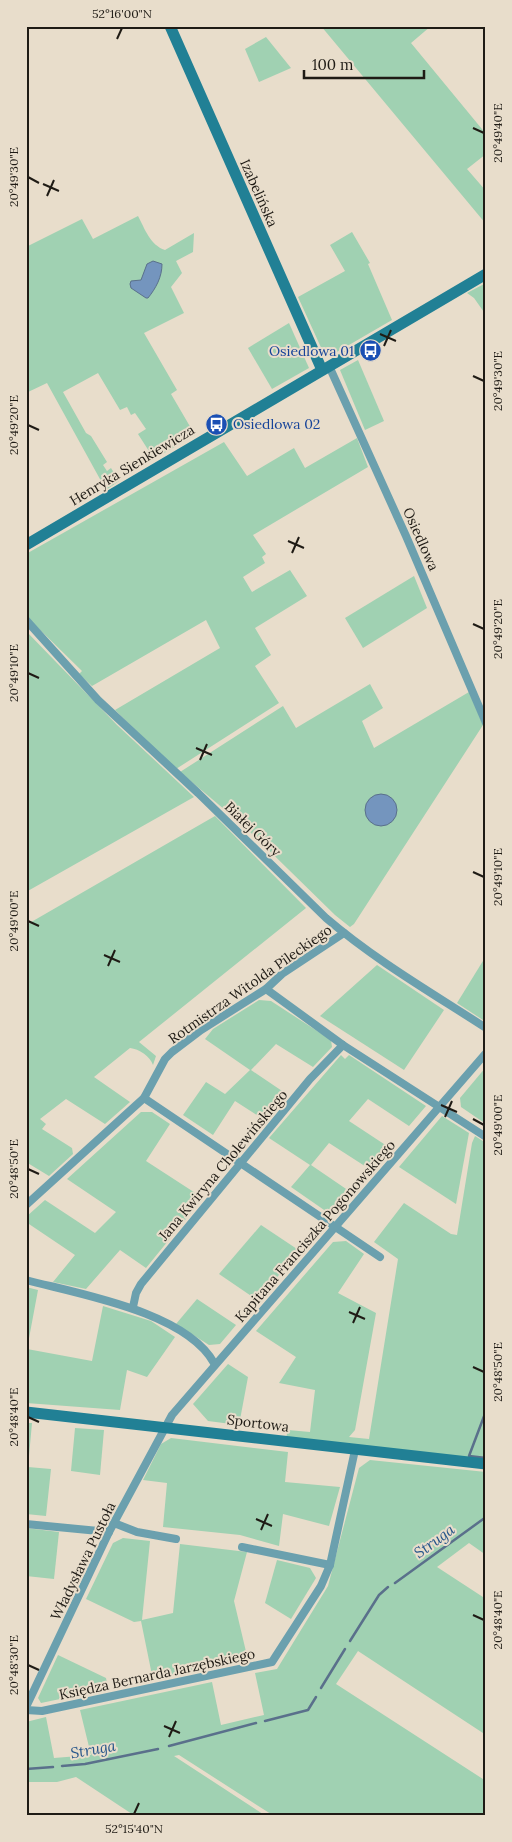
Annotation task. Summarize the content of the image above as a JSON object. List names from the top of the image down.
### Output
{
  "streets": {
    "street": [
      "Izabelińska",
      "Henryka Sienkiewicza",
      "Osiedlowa",
      "Białej Góry",
      "Rotmistrza Witolda Pileckiego",
      "Jana Kwiryna Cholewińskiego",
      "Kapitana Franciszka Pogonowskiego",
      "Sportowa",
      "Władysława Pustoła",
      "Księdza Bernarda Jarzębskiego"
    ]
  },
  "crossings": [
    ["Izabelińska", "Henryka Sienkiewicza"],
    ["Izabelińska", "Osiedlowa"],
    ["Henryka Sienkiewicza", "Osiedlowa"],
    ["Białej Góry", "Rotmistrza Witolda Pileckiego"],
    ["Kapitana Franciszka Pogonowskiego", "Sportowa"],
    ["Kapitana Franciszka Pogonowskiego", "Władysława Pustoła"],
    ["Sportowa", "Władysława Pustoła"],
    ["Sportowa", "Księdza Bernarda Jarzębskiego"],
    ["Władysława Pustoła", "Księdza Bernarda Jarzębskiego"]
  ],
  "water": ["Struga"],
  "places": {
    "bus stop": ["Osiedlowa 01", "Osiedlowa 02"]
  },
  "scale_bar": "100 m",
  "coordinates": [
    "52°16'00\"N",
    "20°49'40\"E",
    "20°49'30\"E",
    "20°49'20\"E",
    "20°49'10\"E",
    "20°49'00\"E",
    "20°48'50\"E",
    "20°48'40\"E",
    "20°48'30\"E",
    "52°15'40\"N"
  ]
}
